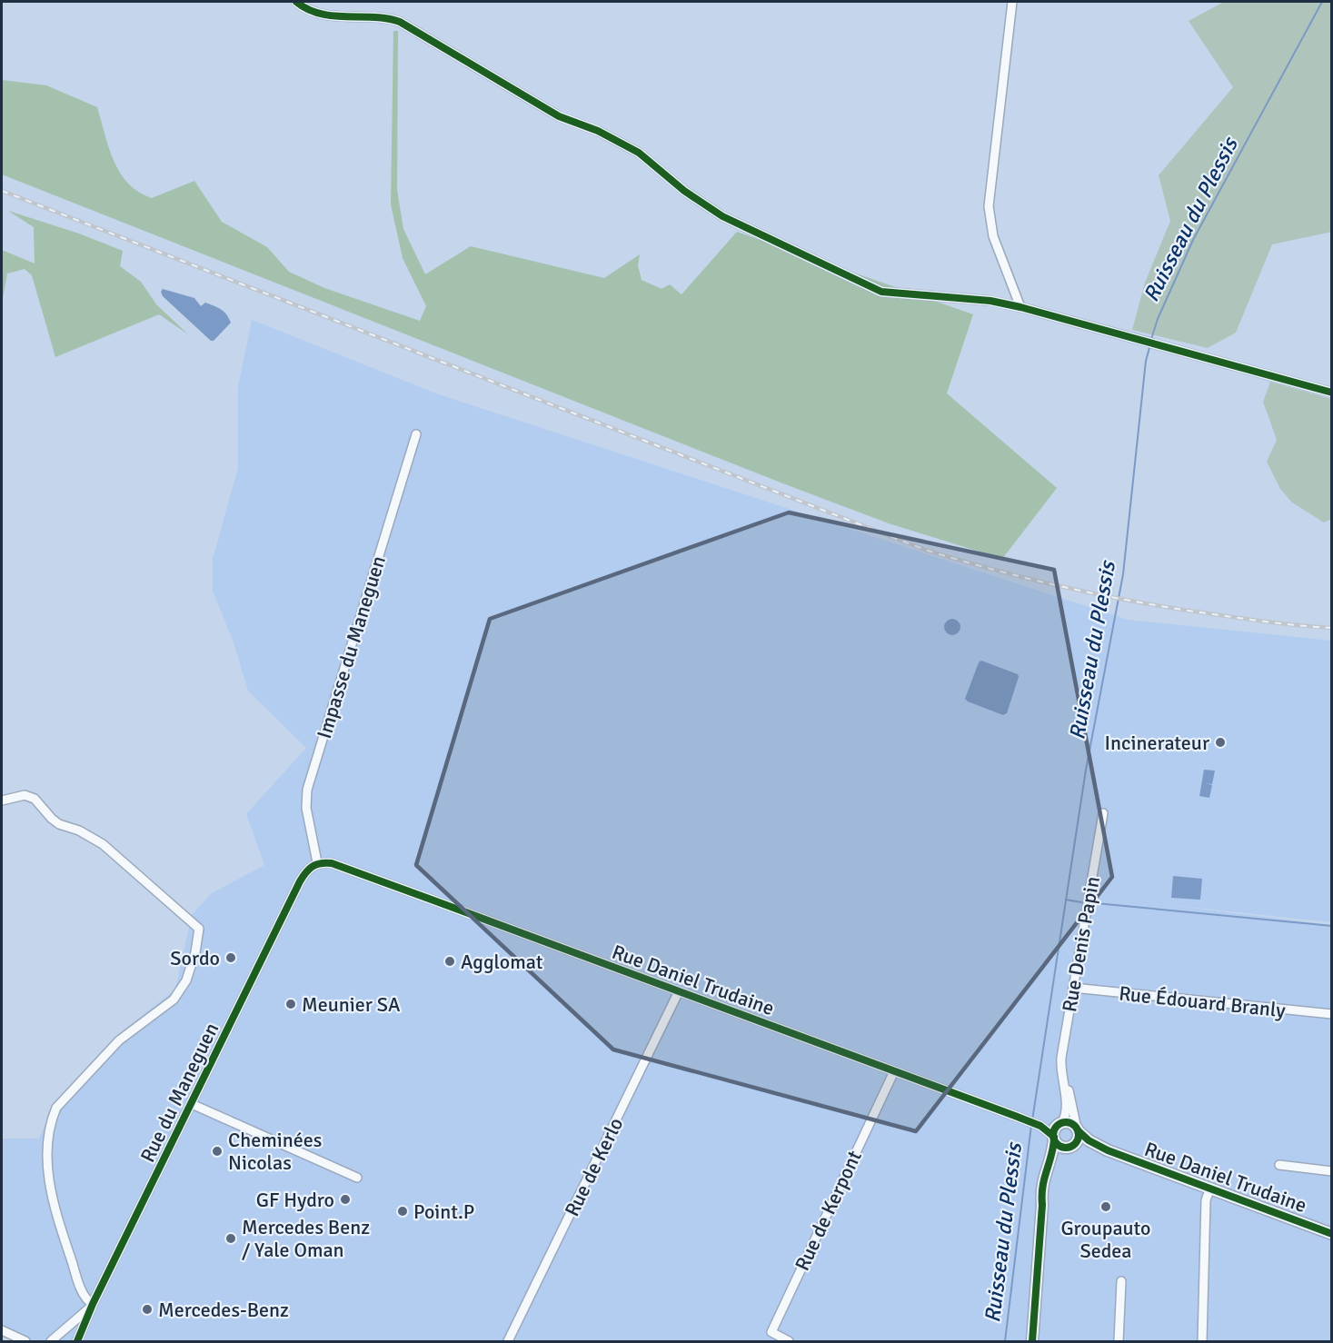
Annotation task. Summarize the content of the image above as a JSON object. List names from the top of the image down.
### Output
{
  "streets": {
    "main road": ["Rue Daniel Trudaine"],
    "street": [
      "Impasse du Maneguen",
      "Rue Denis Papin",
      "Rue Édouard Branly",
      "Rue du Maneguen",
      "Rue de Kerlo",
      "Rue de Kerpont"
    ]
  },
  "crossings": [
    ["Impasse du Maneguen", "Rue Daniel Trudaine"],
    ["Impasse du Maneguen", "Rue du Maneguen"],
    ["Rue Denis Papin", "Rue Daniel Trudaine"],
    ["Rue Denis Papin", "Rue Édouard Branly"],
    ["Rue Daniel Trudaine", "Rue du Maneguen"],
    ["Rue Daniel Trudaine", "Rue de Kerlo"],
    ["Rue Daniel Trudaine", "Rue de Kerpont"]
  ],
  "water": ["Ruisseau du Plessis"],
  "places": [
    "Incinerateur",
    "Sordo",
    "Agglomat",
    "Meunier SA",
    "Cheminées Nicolas",
    "GF Hydro",
    "Groupauto Sedea",
    "Point.P",
    "Mercedes Benz / Yale Oman",
    "Mercedes-Benz"
  ]
}
